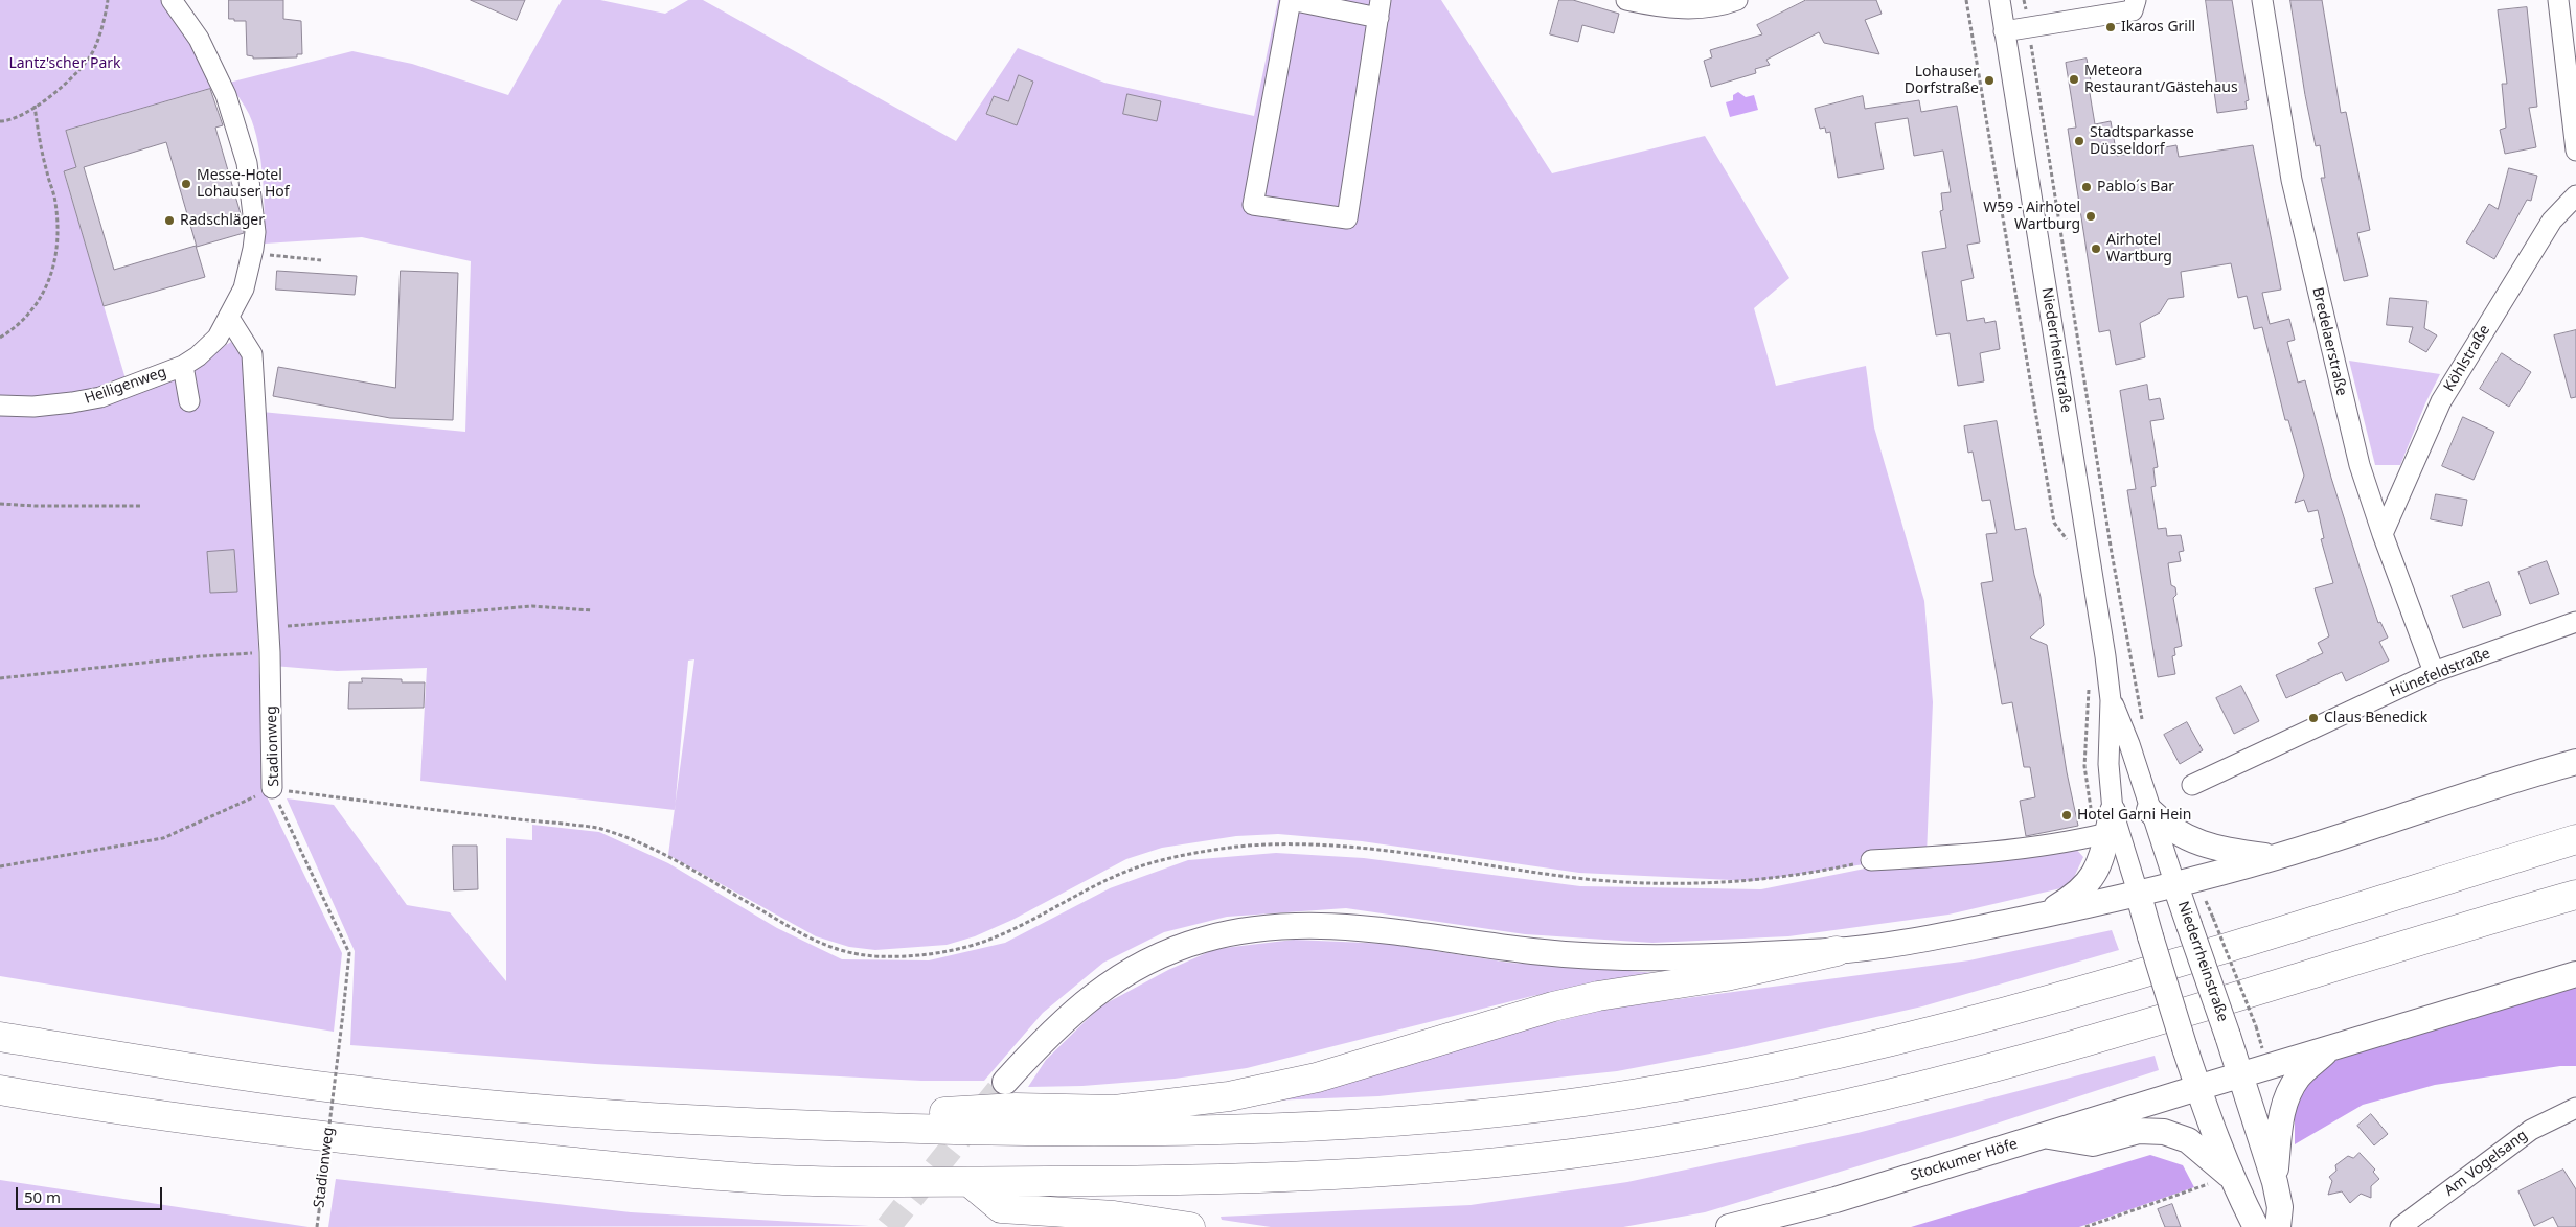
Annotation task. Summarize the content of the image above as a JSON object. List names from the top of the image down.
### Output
{
  "streets": {
    "main road": ["Niederrheinstraße", "Stockumer Höfe"],
    "street": [
      "Bredelaerstraße",
      "Köhlstraße",
      "Heiligenweg",
      "Hünefeldstraße",
      "Stadionweg",
      "Am Vogelsang"
    ]
  },
  "crossings": [
    ["Bredelaerstraße", "Köhlstraße"],
    ["Bredelaerstraße", "Hünefeldstraße"],
    ["Niederrheinstraße", "Stockumer Höfe"],
    ["Heiligenweg", "Stadionweg"]
  ],
  "parks": ["Lantz'scher Park"],
  "places": [
    "Ikaros Grill",
    "Meteora Restaurant/Gästehaus",
    "Lohauser Dorfstraße",
    "Stadtsparkasse Düsseldorf",
    "Messe-Hotel Lohauser Hof",
    "Pablo´s Bar",
    "W59 - Airhotel Wartburg",
    "Radschläger",
    "Airhotel Wartburg",
    "Claus Benedick",
    "Hotel Garni Hein"
  ],
  "scale_bar": "50 m"
}
